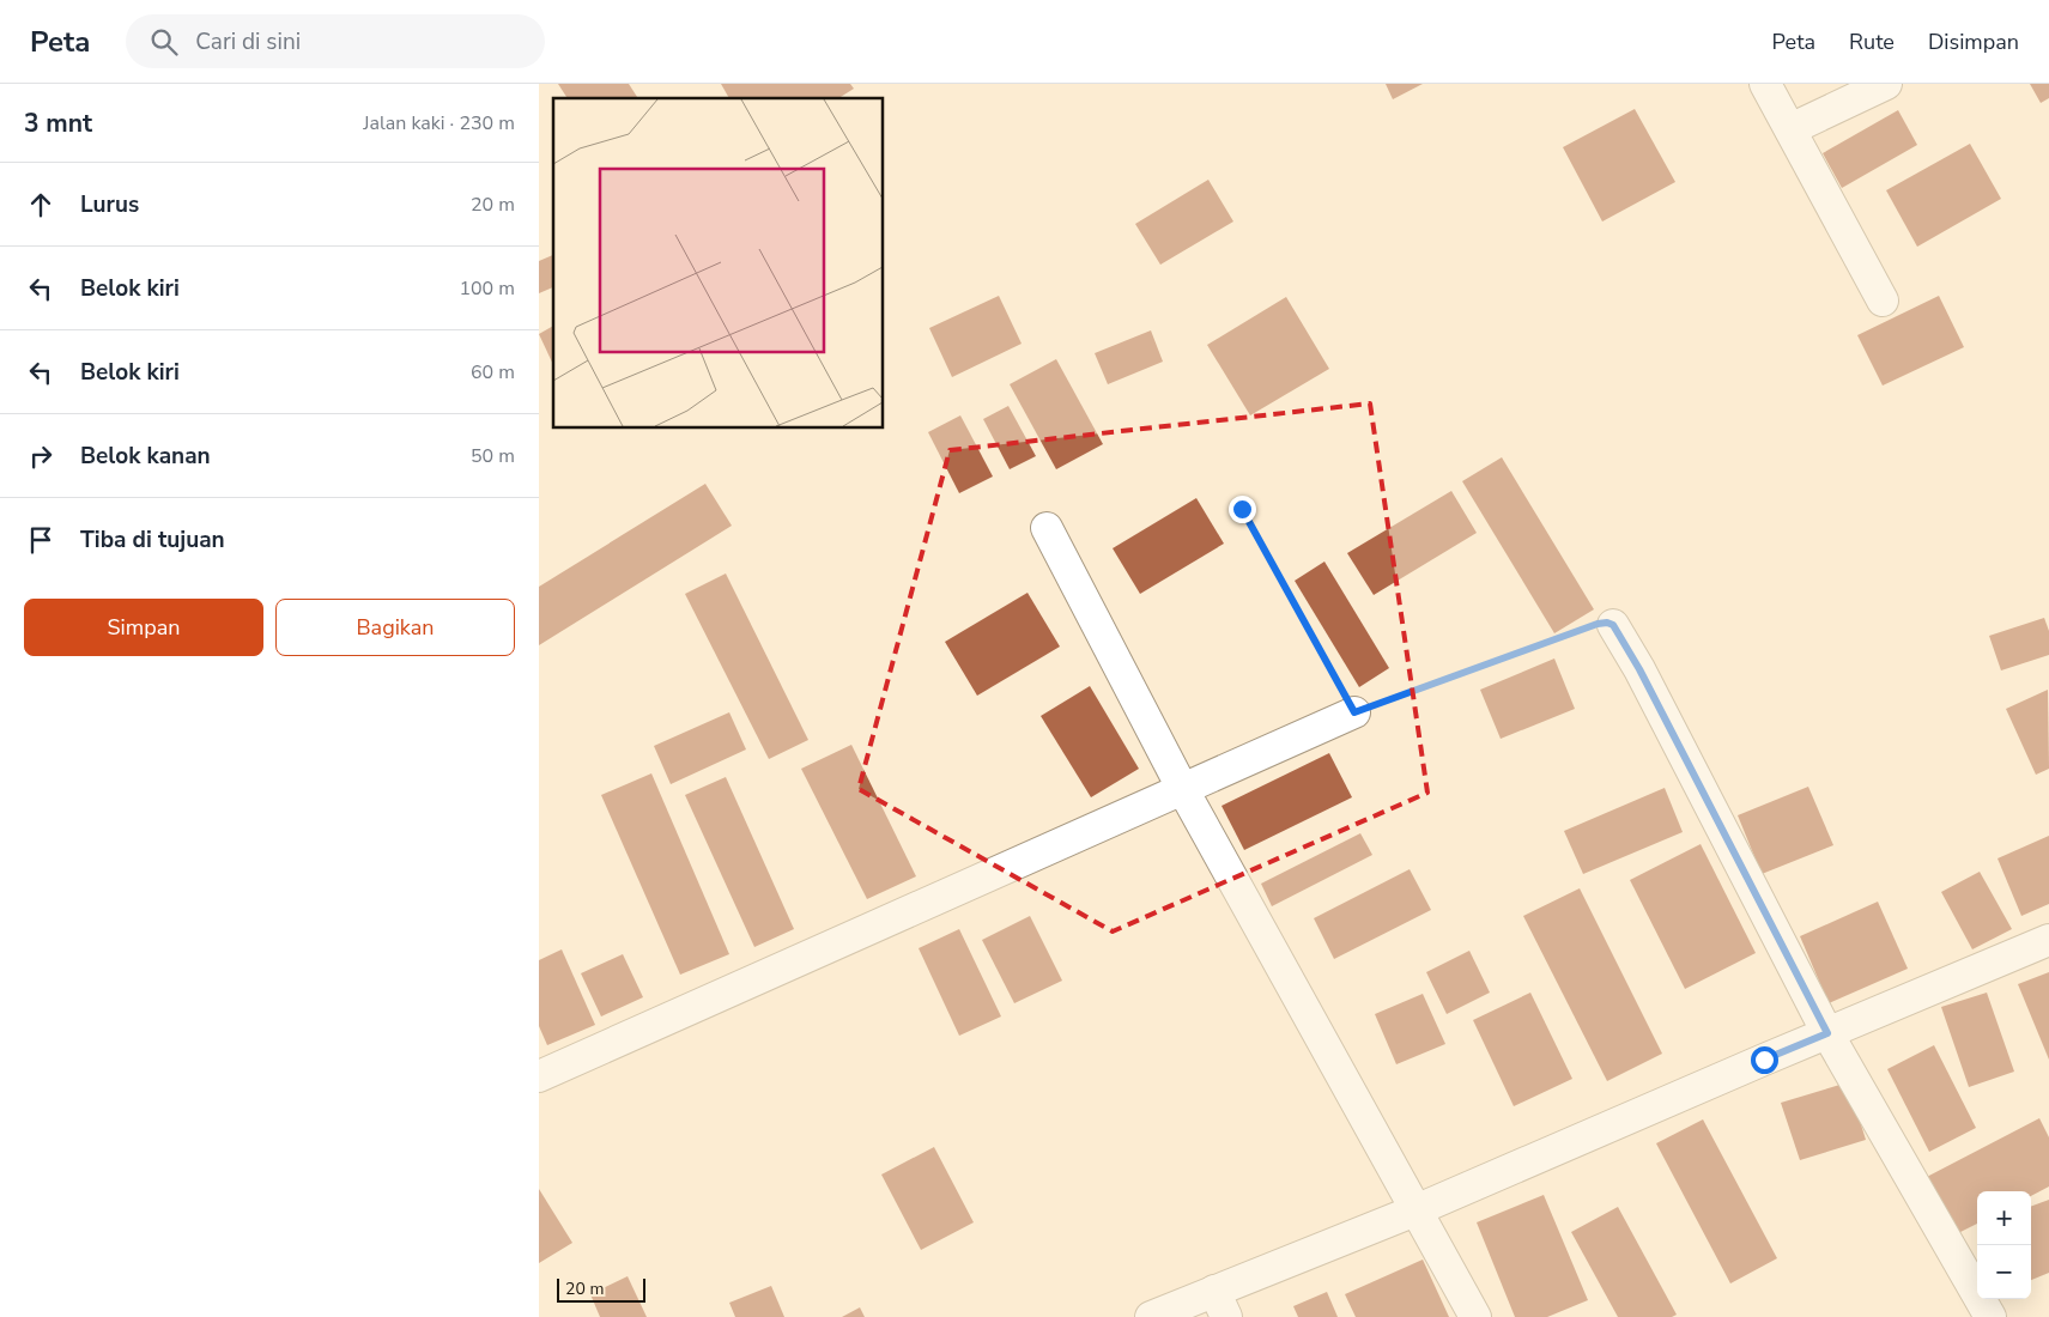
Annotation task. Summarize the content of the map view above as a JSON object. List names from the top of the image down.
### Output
{
  "scale_bar": "20 m",
  "page": {
    "header": "Peta",
    "search": "Cari di sini",
    "nav": ["Peta", "Rute", "Disimpan"],
    "heading": ["3 mnt", "Jalan kaki · 230 m"],
    "list": [
      ["Lurus", "20 m"],
      ["Belok kiri", "100 m"],
      ["Belok kiri", "60 m"],
      ["Belok kanan", "50 m"],
      "Tiba di tujuan"
    ],
    "buttons": ["Simpan", "Bagikan"],
    "map_buttons": ["+", "−"],
    "scale": "20 m"
  }
}
